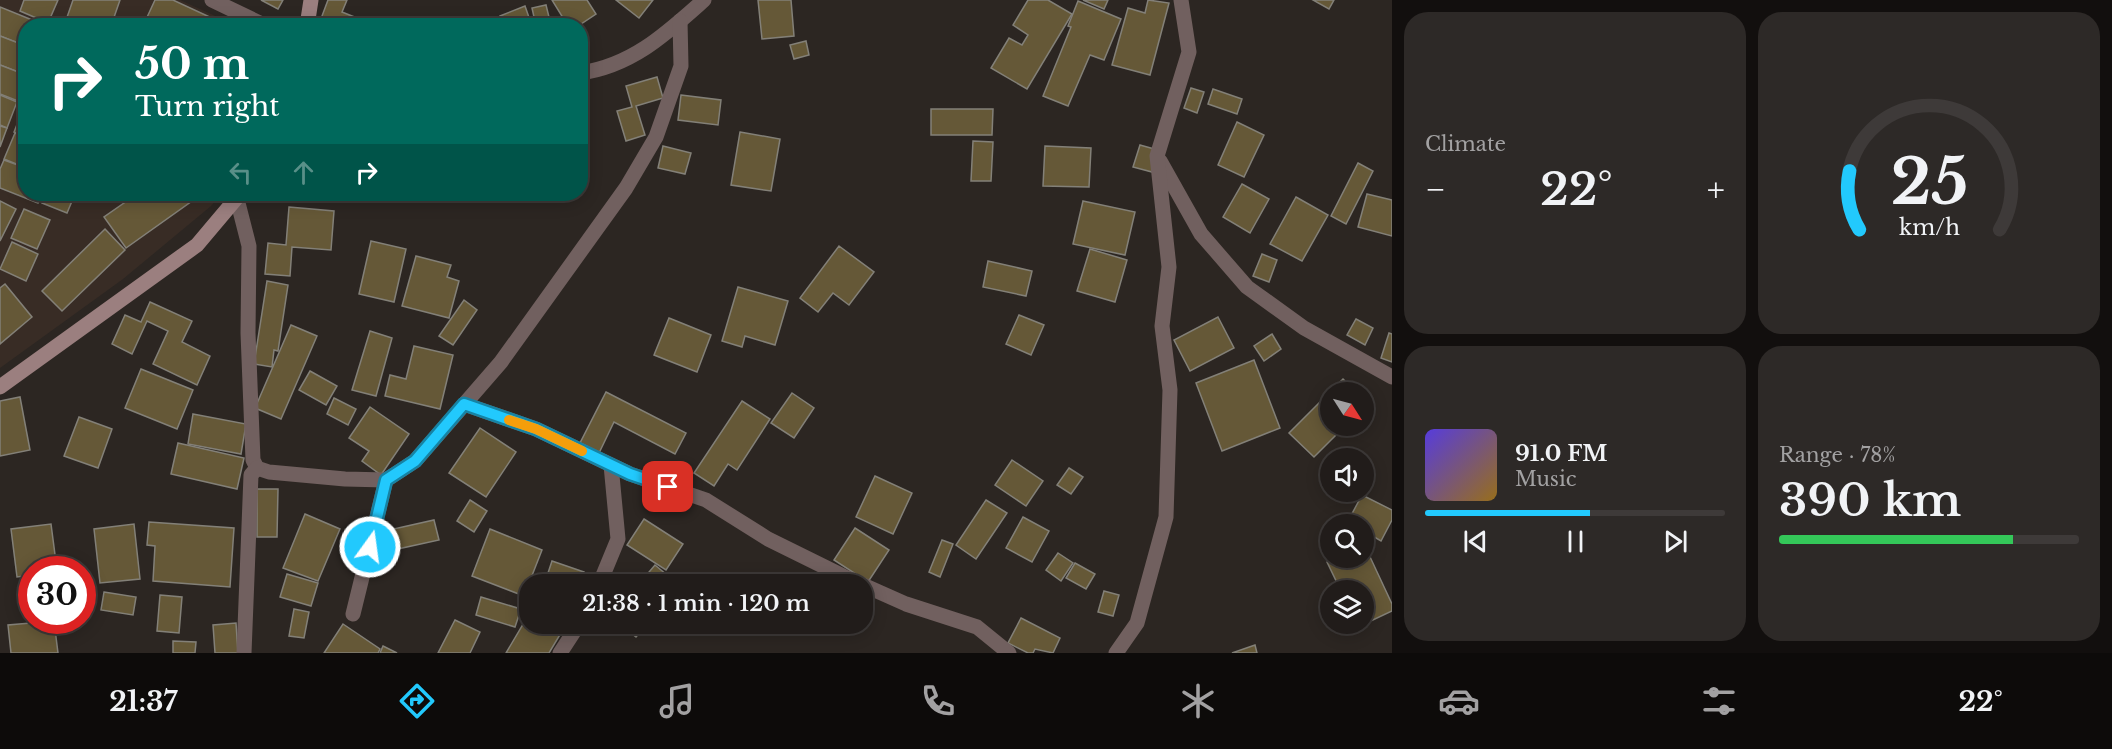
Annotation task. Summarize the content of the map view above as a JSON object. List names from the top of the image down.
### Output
{
  "north": "bottom right",
  "page": {
    "tile": [
      "Climate",
      ["Range · 78%", "390 km"]
    ],
    "turn": ["50 m", "Turn right"],
    "heat": ["−", "22°", "+"],
    "song": ["91.0 FM", "Music"],
    "limit": "30",
    "trip": "21:38 · 1 min · 120 m",
    "tabs": ["21:37", "22°"],
    "gauge": ["25", "km/h"]
  }
}
